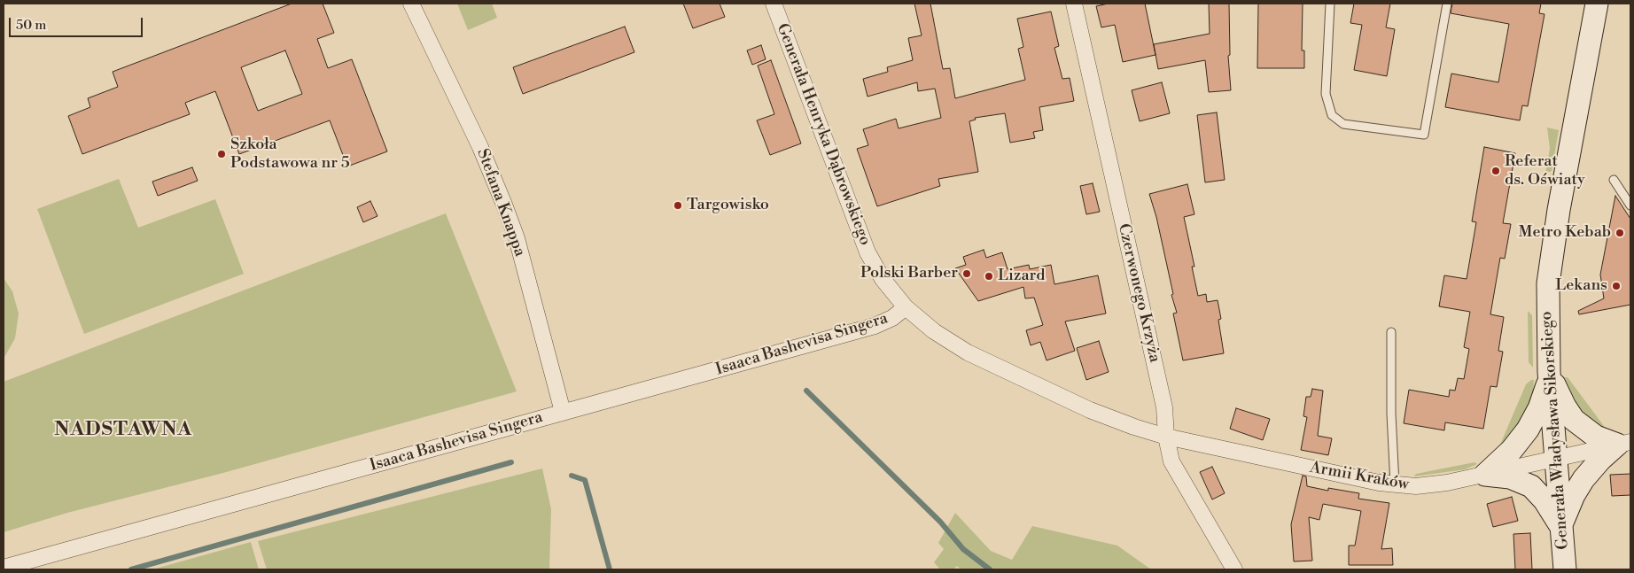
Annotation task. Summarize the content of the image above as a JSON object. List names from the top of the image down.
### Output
{
  "streets": {
    "street": [
      "Generała Henryka Dąbrowskiego",
      "Stefana Knappa",
      "Czerwonego Krzyża",
      "Isaaca Bashevisa Singera",
      "Generała Władysława Sikorskiego",
      "Armii Kraków"
    ]
  },
  "crossings": [
    ["Generała Henryka Dąbrowskiego", "Czerwonego Krzyża"],
    ["Generała Henryka Dąbrowskiego", "Isaaca Bashevisa Singera"],
    ["Generała Henryka Dąbrowskiego", "Armii Kraków"],
    ["Stefana Knappa", "Isaaca Bashevisa Singera"],
    ["Czerwonego Krzyża", "Armii Kraków"],
    ["Generała Władysława Sikorskiego", "Armii Kraków"]
  ],
  "districts": ["NADSTAWNA"],
  "places": [
    "Szkoła Podstawowa nr 5",
    "Referat ds. Oświaty",
    "Targowisko",
    "Metro Kebab",
    "Polski Barber",
    "Lizard",
    "Lekans"
  ],
  "scale_bar": "50 m"
}
